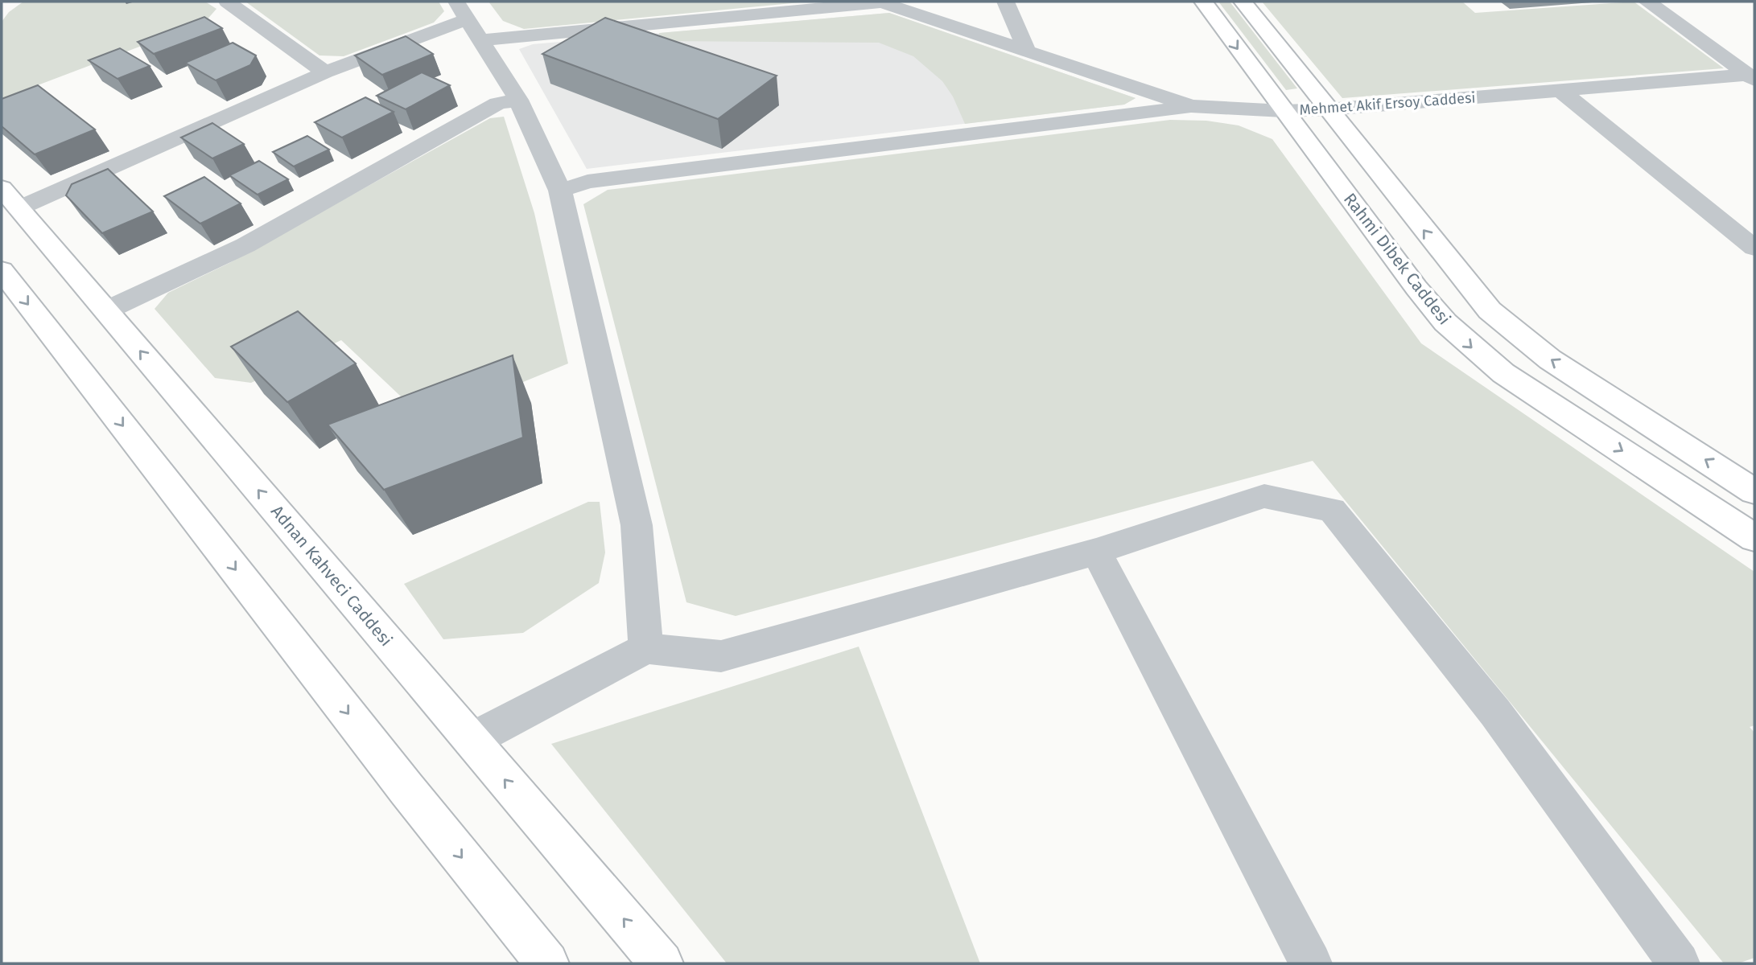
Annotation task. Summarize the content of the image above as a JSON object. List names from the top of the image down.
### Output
{
  "streets": {
    "main road": ["Rahmi Dibek Caddesi", "Adnan Kahveci Caddesi"],
    "street": ["Mehmet Akif Ersoy Caddesi"]
  },
  "crossings": [
    ["Mehmet Akif Ersoy Caddesi", "Rahmi Dibek Caddesi"]
  ]
}
